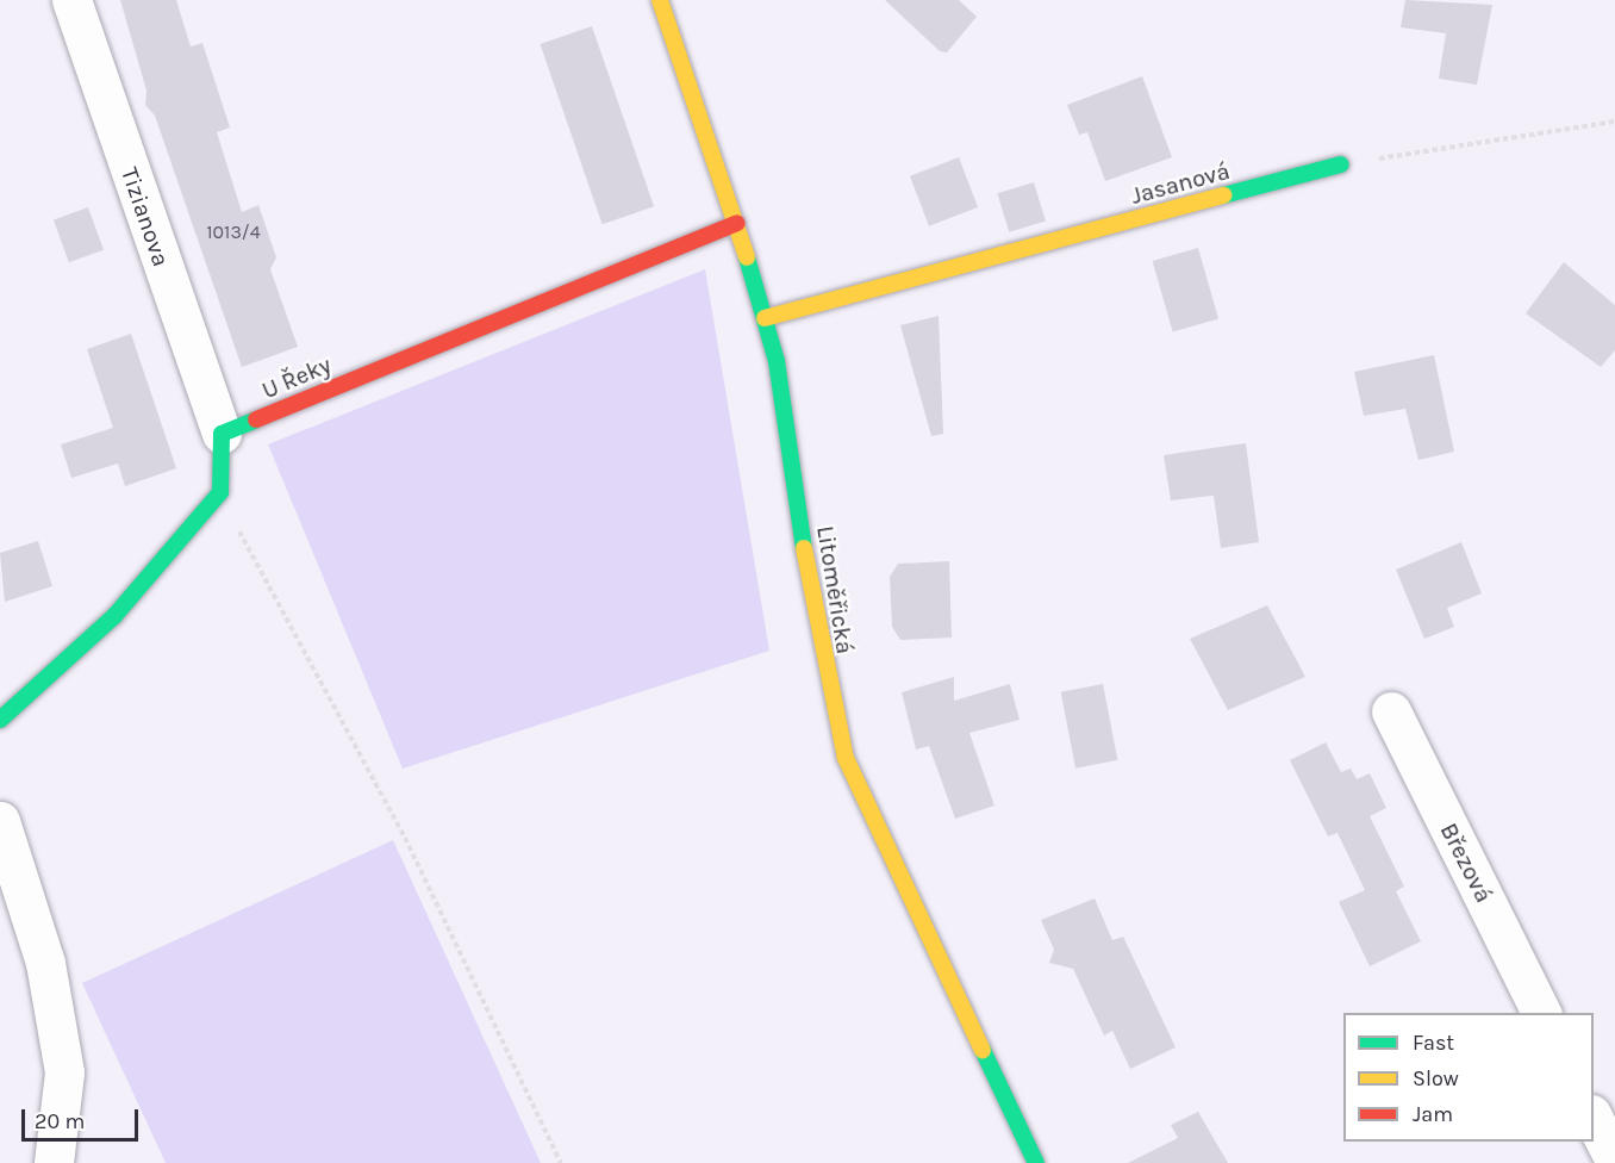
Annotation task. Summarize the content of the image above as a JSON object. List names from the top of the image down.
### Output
{
  "streets": {
    "street": [
      "Jasanová",
      "Tizianova",
      "U Řeky",
      "Litoměřická",
      "Březová"
    ]
  },
  "crossings": [
    ["Jasanová", "Litoměřická"],
    ["Tizianova", "U Řeky"],
    ["U Řeky", "Litoměřická"]
  ],
  "house_numbers": ["1013/4"],
  "legend": ["Fast", "Slow", "Jam"],
  "scale_bar": "20 m"
}
